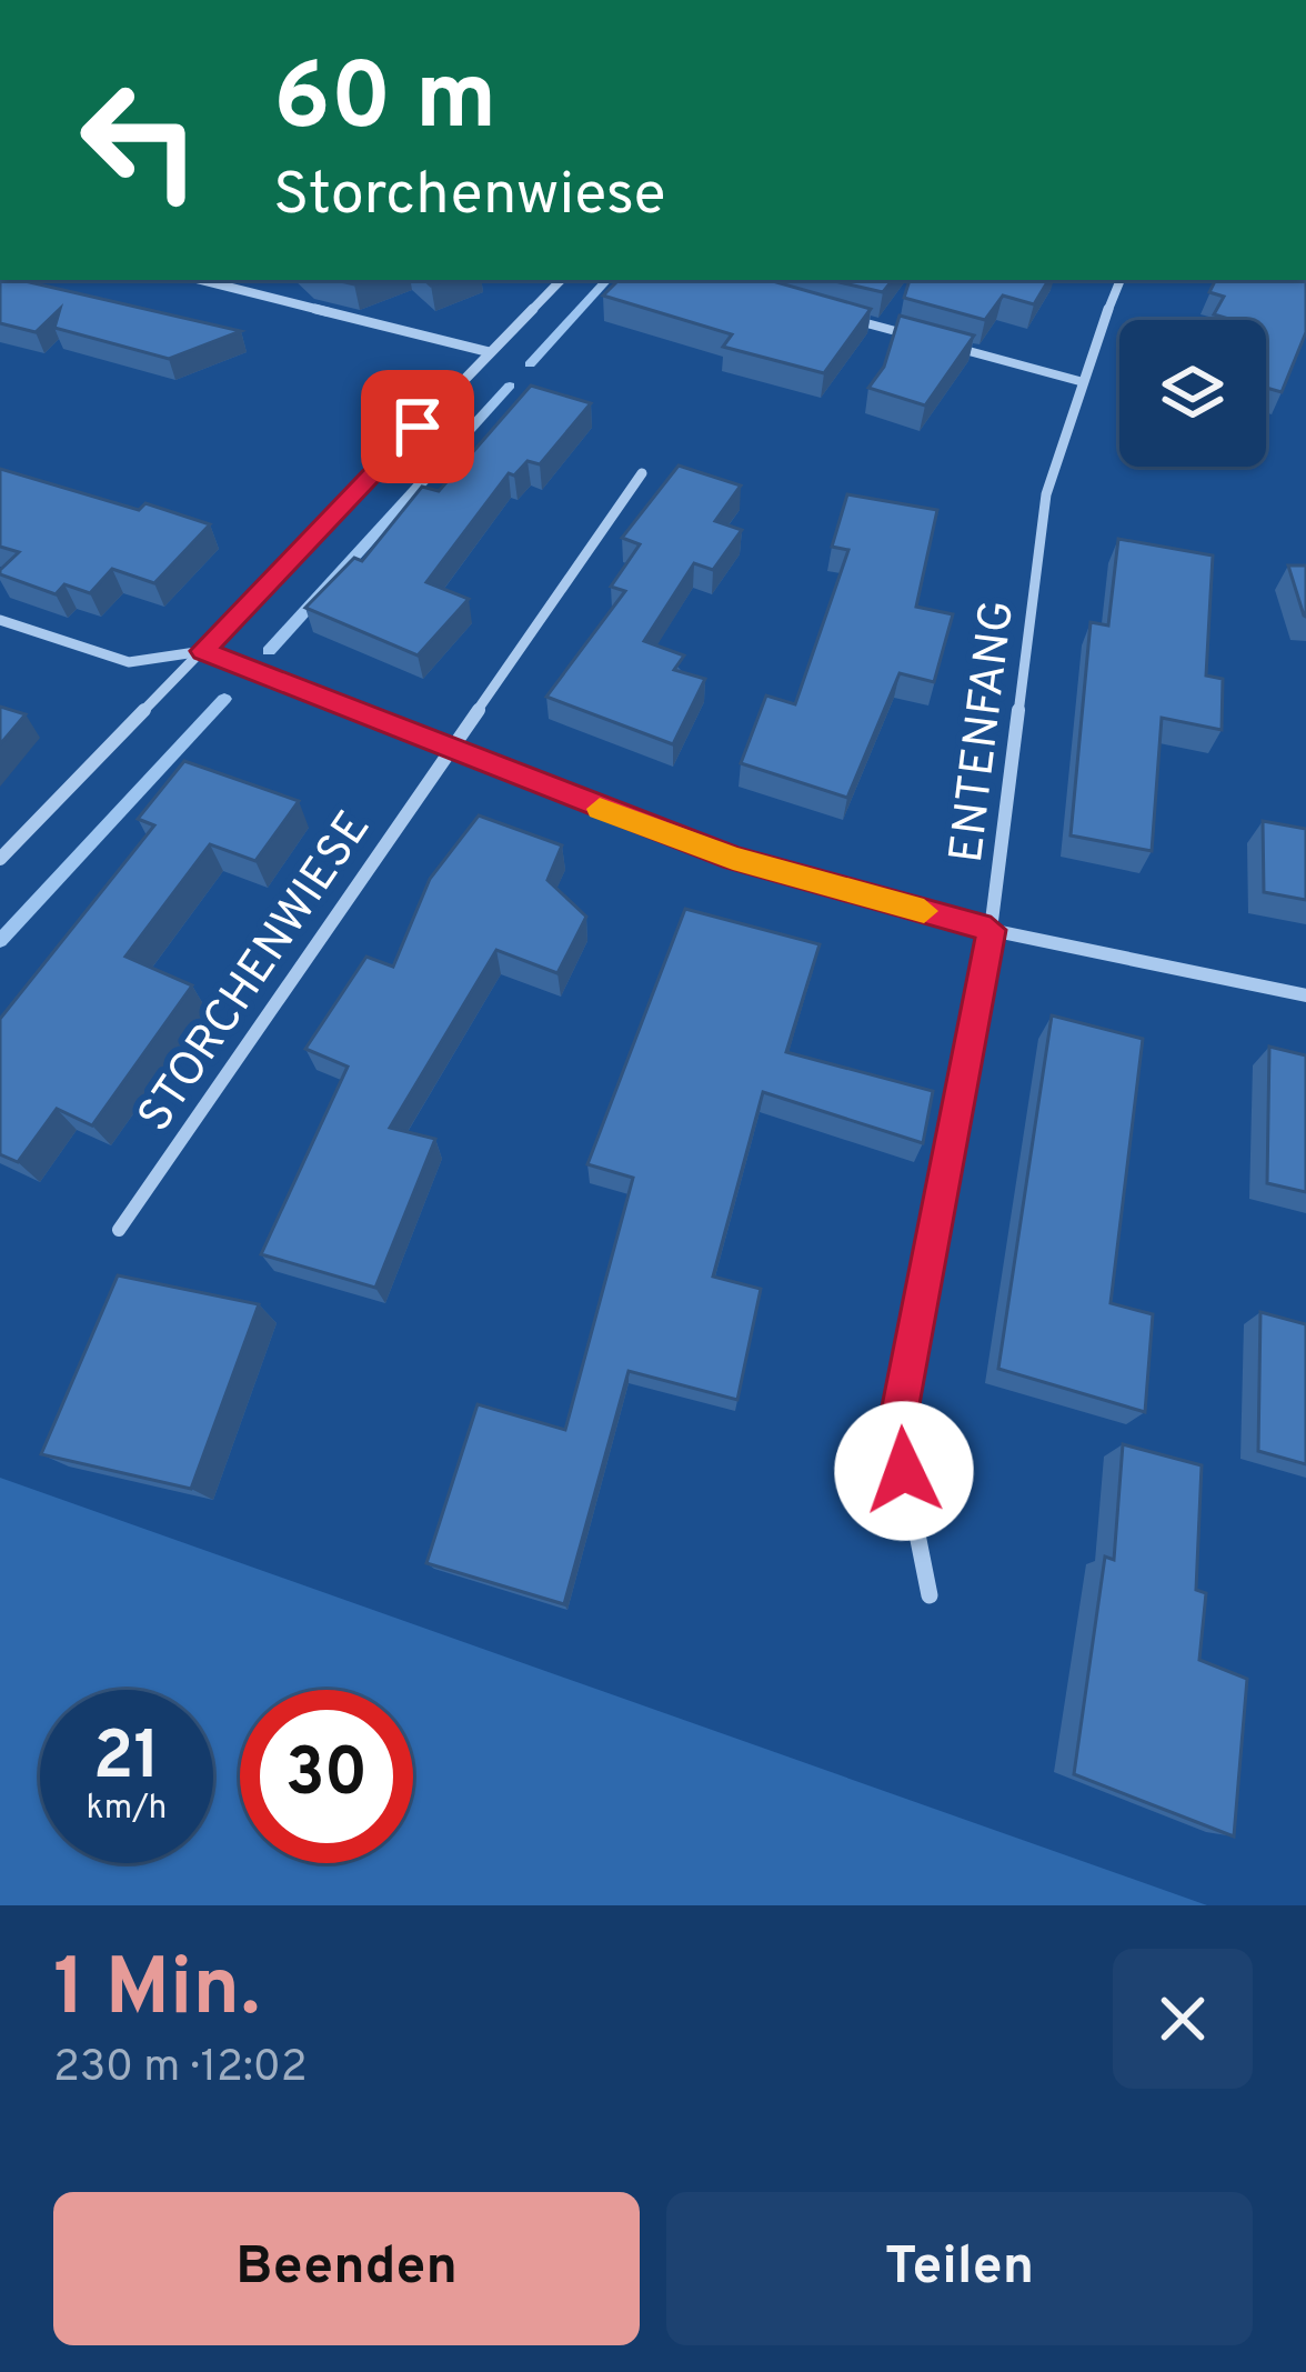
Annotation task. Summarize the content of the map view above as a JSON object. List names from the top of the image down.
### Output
{
  "streets": {
    "street": ["ENTENFANG", "STORCHENWIESE"]
  },
  "page": {
    "turn": ["60 m", "Storchenwiese"],
    "speed": "21 km/h",
    "limit": "30",
    "heading": ["1 Min.", "230 m · 12:02"],
    "buttons": ["Beenden", "Teilen"]
  }
}
